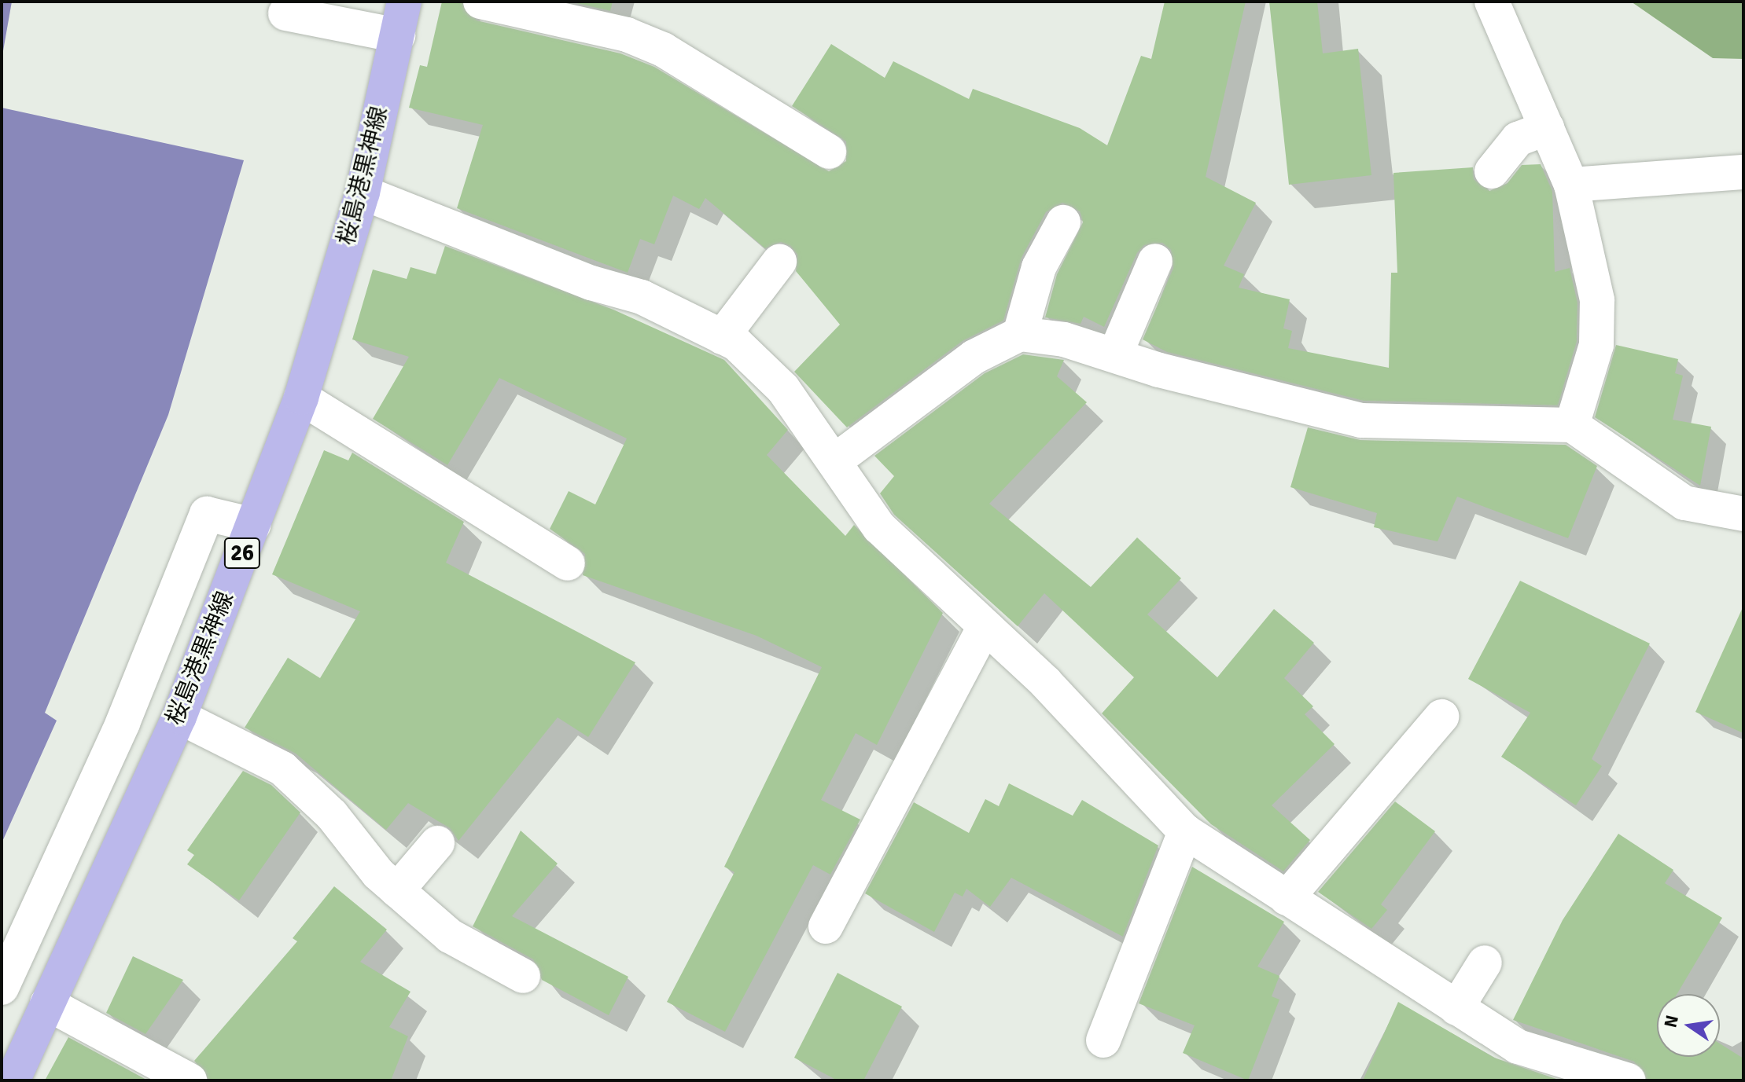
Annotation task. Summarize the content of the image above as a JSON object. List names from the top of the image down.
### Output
{
  "streets": {
    "main road": ["桜島港黒神線", "26"]
  },
  "north": "left"
}
